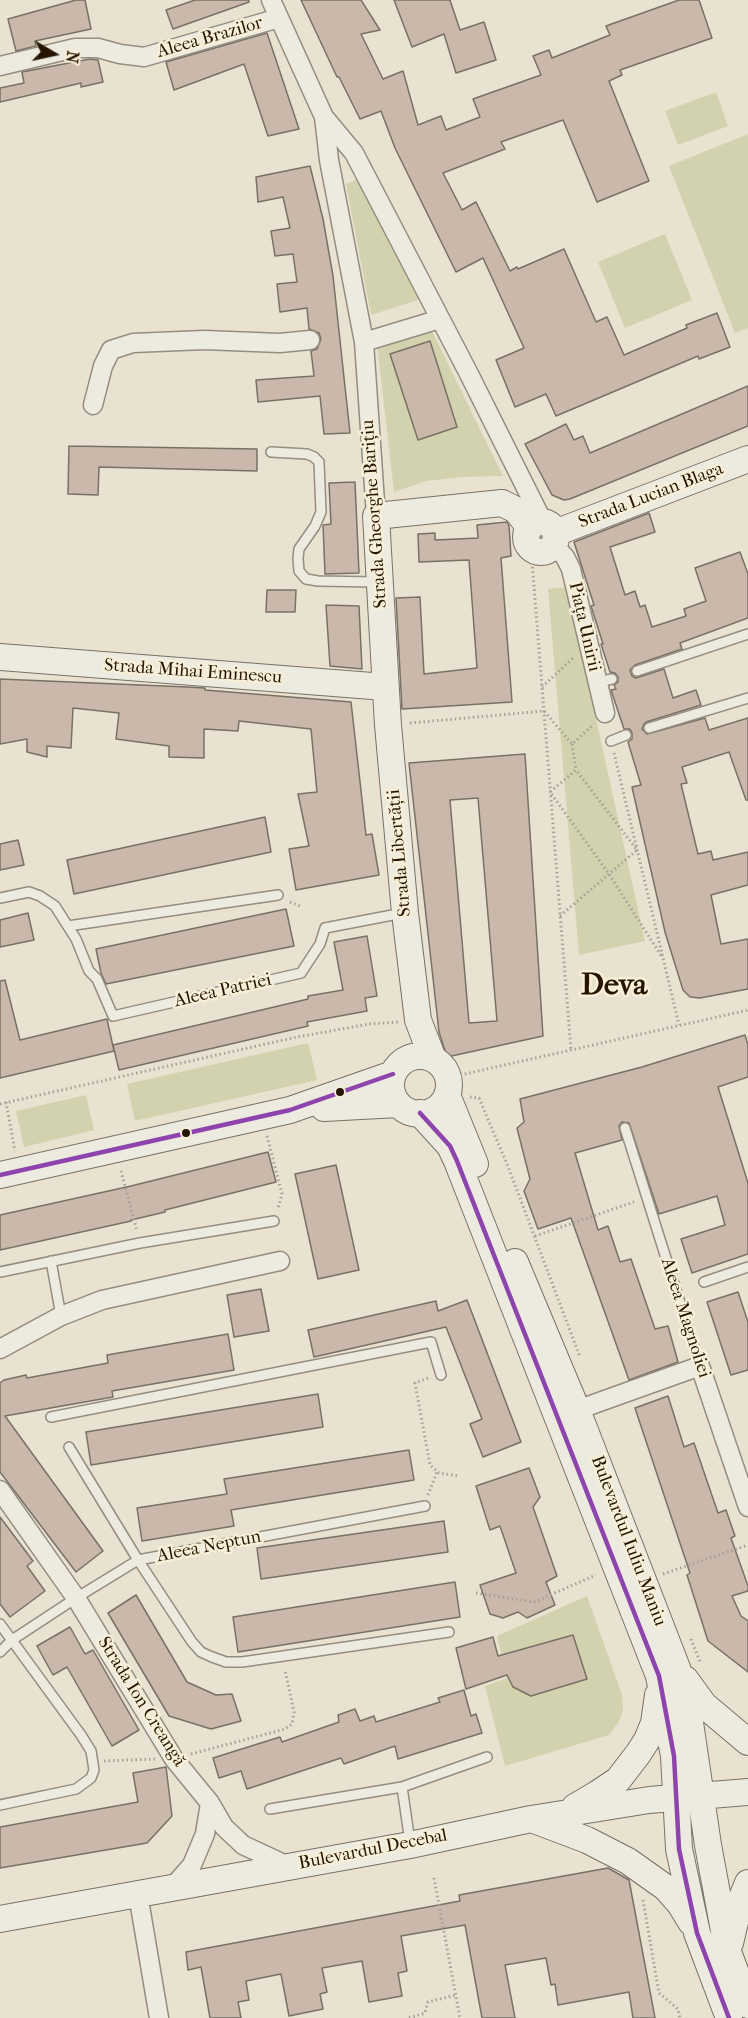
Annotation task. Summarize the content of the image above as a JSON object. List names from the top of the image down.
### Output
{
  "streets": {
    "street": [
      "Aleea Brazilor",
      "Strada Lucian Blaga",
      "Strada Gheorghe Barițiu",
      "Piața Unirii",
      "Strada Mihai Eminescu",
      "Strada Libertății",
      "Aleea Magnoliei",
      "Bulevardul Iuliu Maniu",
      "Strada Ion Creangă",
      "Bulevardul Decebal"
    ],
    "lane": ["Aleea Patriei", "Aleea Neptun"]
  },
  "crossings": [
    ["Aleea Brazilor", "Strada Gheorghe Barițiu"],
    ["Strada Lucian Blaga", "Strada Gheorghe Barițiu"],
    ["Strada Lucian Blaga", "Piața Unirii"],
    ["Strada Gheorghe Barițiu", "Piața Unirii"],
    ["Strada Gheorghe Barițiu", "Strada Mihai Eminescu"],
    ["Strada Gheorghe Barițiu", "Strada Libertății"],
    ["Strada Mihai Eminescu", "Strada Libertății"],
    ["Strada Libertății", "Aleea Patriei"],
    ["Strada Libertății", "Bulevardul Iuliu Maniu"],
    ["Bulevardul Iuliu Maniu", "Bulevardul Decebal"],
    ["Strada Ion Creangă", "Bulevardul Decebal"]
  ],
  "districts": ["Deva"],
  "north": "right"
}
